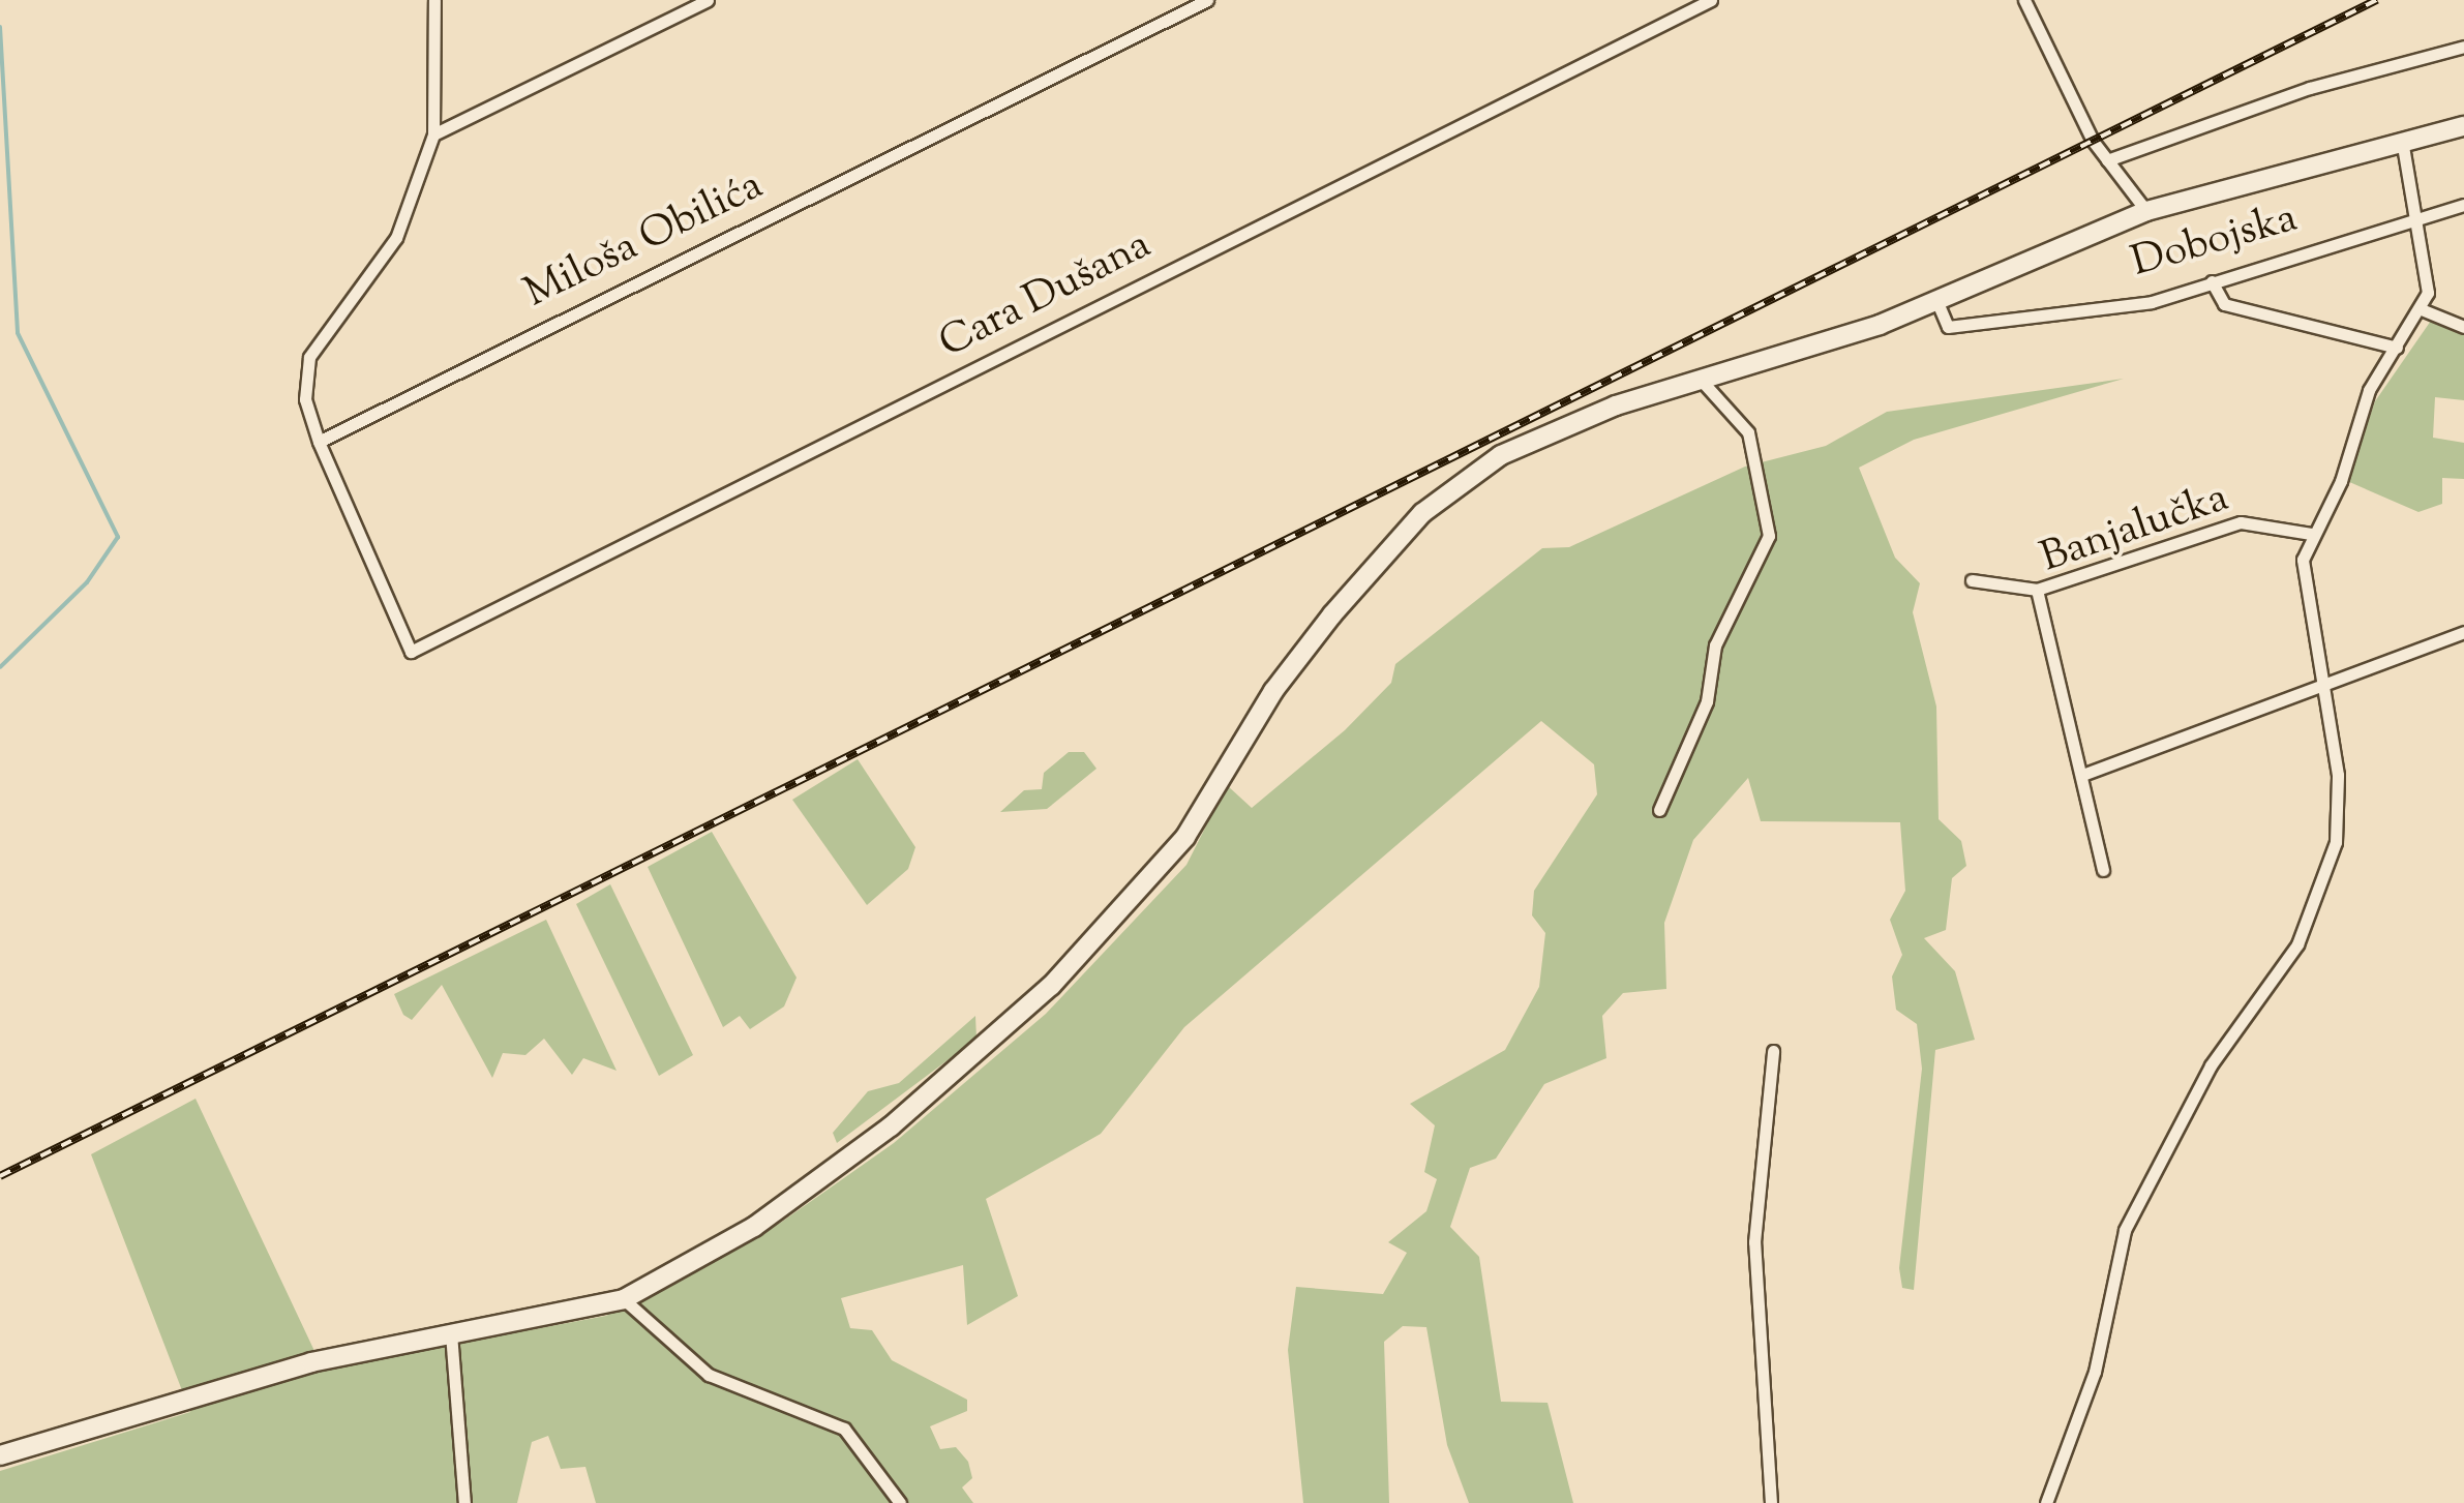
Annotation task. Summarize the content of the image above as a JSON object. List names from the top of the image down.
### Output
{
  "streets": {
    "street": [
      "Miloša Obilića",
      "Dobojska",
      "Cara Dušana",
      "Banjalučka"
    ]
  },
  "crossings": [
    ["Miloša Obilića", "Cara Dušana"]
  ]
}
